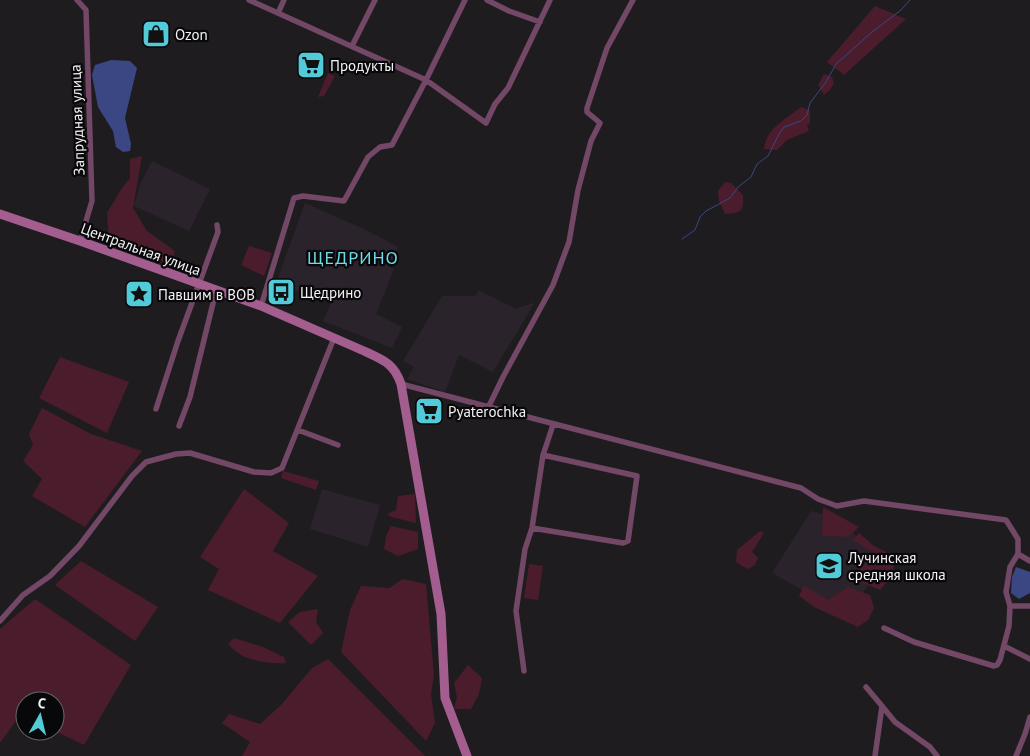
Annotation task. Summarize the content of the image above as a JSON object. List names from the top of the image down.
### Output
{
  "streets": {
    "street": ["Запрудная улица", "Центральная улица"]
  },
  "crossings": [
    ["Запрудная улица", "Центральная улица"]
  ],
  "districts": ["ЩЕДРИНО"],
  "places": {
    "shop": ["Ozon"],
    "supermarket": ["Продукты", "Pyaterochka"],
    "bus stop": ["Щедрино"],
    "place": ["Павшим в ВОВ"],
    "school or university": ["Лучинская средняя школа"]
  },
  "north": "top"
}
